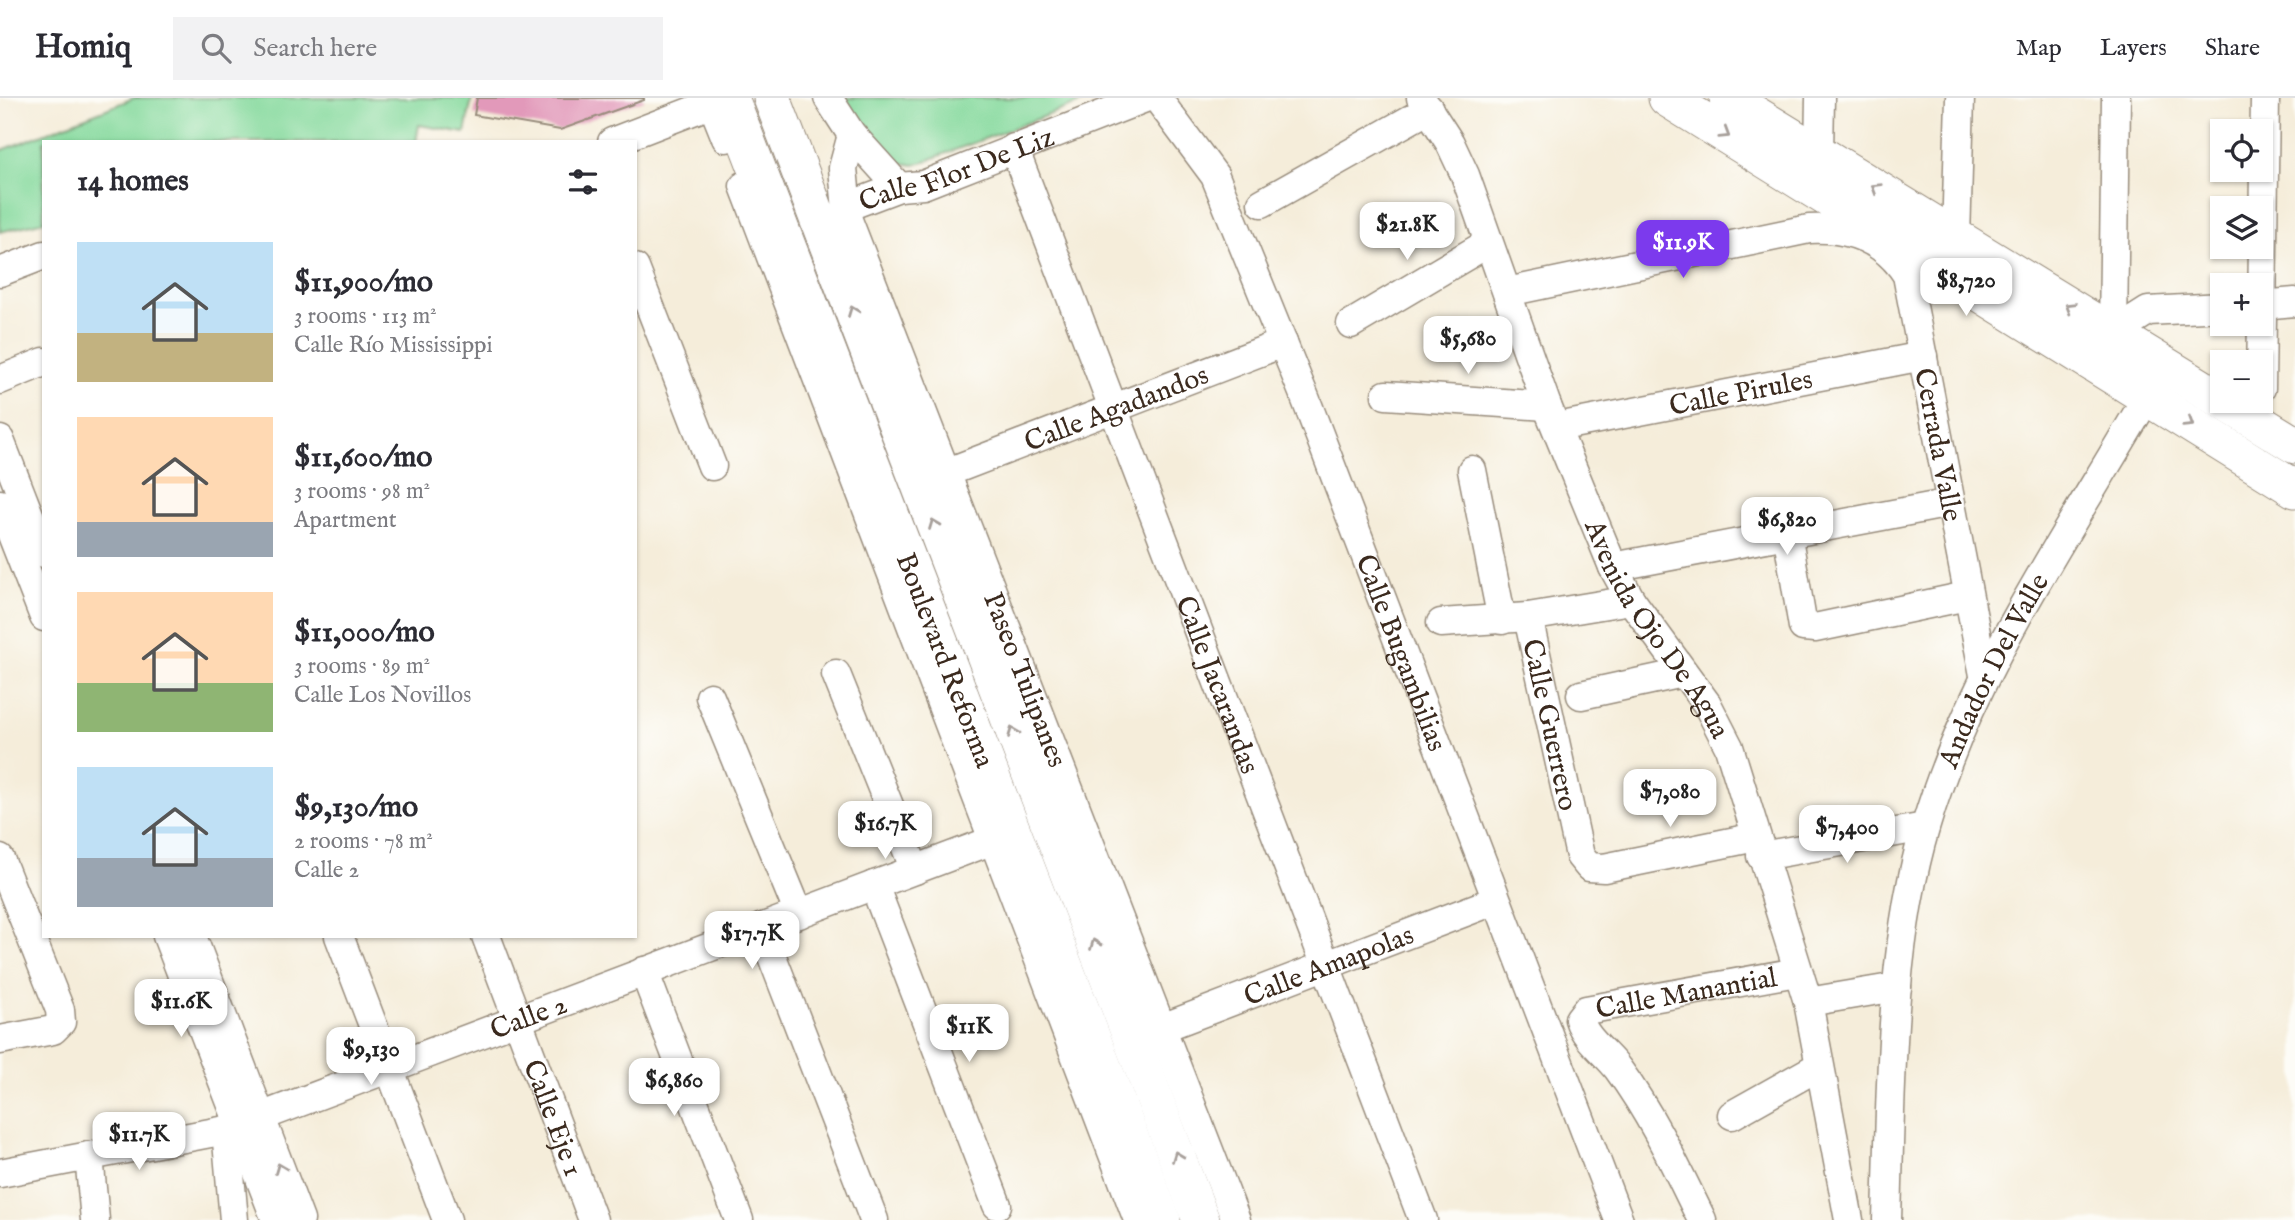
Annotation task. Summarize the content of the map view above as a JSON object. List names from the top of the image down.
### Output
{
  "streets": {
    "main road": ["Boulevard Reforma"],
    "street": [
      "Calle Flor De Liz",
      "Calle Pirules",
      "Calle Agadandos",
      "Cerrada Valle",
      "Avenida Ojo De Agua",
      "Calle Bugambilias",
      "Andador Del Valle",
      "Paseo Tulipanes",
      "Calle Jacarandas",
      "Calle Guerrero",
      "Calle Amapolas",
      "Calle Manantial",
      "Calle 2",
      "Calle Eje 1"
    ]
  },
  "crossings": [
    ["Calle Flor De Liz", "Paseo Tulipanes"],
    ["Calle Flor De Liz", "Calle Jacarandas"],
    ["Calle Pirules", "Cerrada Valle"],
    ["Calle Pirules", "Avenida Ojo De Agua"],
    ["Calle Agadandos", "Calle Bugambilias"],
    ["Calle Agadandos", "Paseo Tulipanes"],
    ["Calle Agadandos", "Calle Jacarandas"],
    ["Cerrada Valle", "Avenida Ojo De Agua"],
    ["Cerrada Valle", "Andador Del Valle"],
    ["Avenida Ojo De Agua", "Calle Guerrero"],
    ["Avenida Ojo De Agua", "Calle Manantial"],
    ["Calle Bugambilias", "Calle Amapolas"],
    ["Boulevard Reforma", "Calle 2"],
    ["Andador Del Valle", "Calle Manantial"],
    ["Paseo Tulipanes", "Calle Amapolas"],
    ["Calle Jacarandas", "Calle Amapolas"],
    ["Calle 2", "Calle Eje 1"]
  ],
  "page": {
    "header": "Homiq",
    "search": "Search here",
    "nav": ["Map", "Layers", "Share"],
    "map_buttons": ["+", "−"],
    "heading": "14 homes",
    "price": [
      "$21.8K",
      "$11.9K",
      "$8,720",
      "$5,680",
      "$6,820",
      "$7,080",
      "$16.7K",
      "$7,400",
      "$17.7K",
      "$11.6K",
      "$11K",
      "$9,130",
      "$6,860",
      "$11.7K"
    ],
    "list": [
      {
        "name": "$11,900/mo",
        "note": "3 rooms · 113 m² · Calle Río Mississippi"
      },
      {
        "name": "$11,600/mo",
        "note": "3 rooms · 98 m² · Apartment"
      },
      {
        "name": "$11,000/mo",
        "note": "3 rooms · 89 m² · Calle Los Novillos"
      },
      {
        "name": "$9,130/mo",
        "note": "2 rooms · 78 m² · Calle 2"
      }
    ]
  }
}
